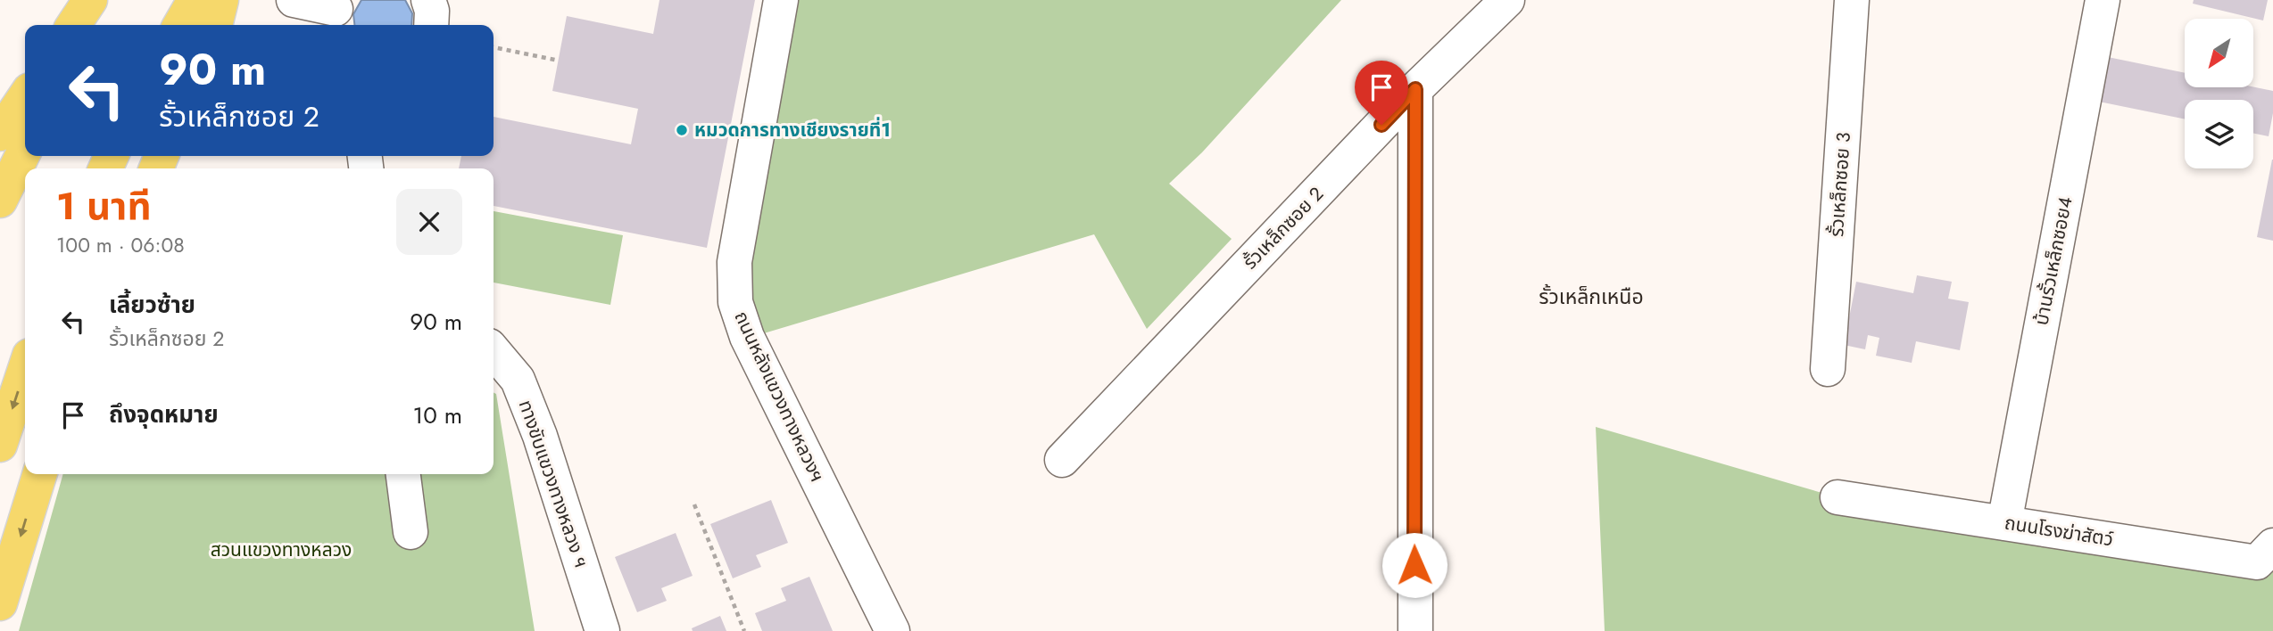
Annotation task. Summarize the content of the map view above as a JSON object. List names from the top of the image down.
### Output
{
  "streets": {
    "street": [
      "รั้วเหล็กซอย 3",
      "รั้วเหล็กซอย 2",
      "บ้านรั้วเหล็กซอย4",
      "ถนนหลังแขวงทางหลวงฯ",
      "ทางขับแขวงทางหลวง ฯ",
      "ถนนโรงฆ่าสัตว์"
    ]
  },
  "crossings": [
    ["บ้านรั้วเหล็กซอย4", "ถนนโรงฆ่าสัตว์"]
  ],
  "districts": ["รั้วเหล็กเหนือ"],
  "parks": ["สวนแขวงทางหลวง"],
  "places": ["หมวดการทางเชียงรายที่1"],
  "north": "bottom left",
  "page": {
    "turn": ["90 m", "รั้วเหล็กซอย 2"],
    "heading": ["1 นาที", "100 m · 06:08"],
    "list": [
      {
        "name": "เลี้ยวซ้าย",
        "note": "รั้วเหล็กซอย 2",
        "value": "90 m"
      },
      {
        "name": "ถึงจุดหมาย",
        "value": "10 m"
      }
    ]
  }
}
